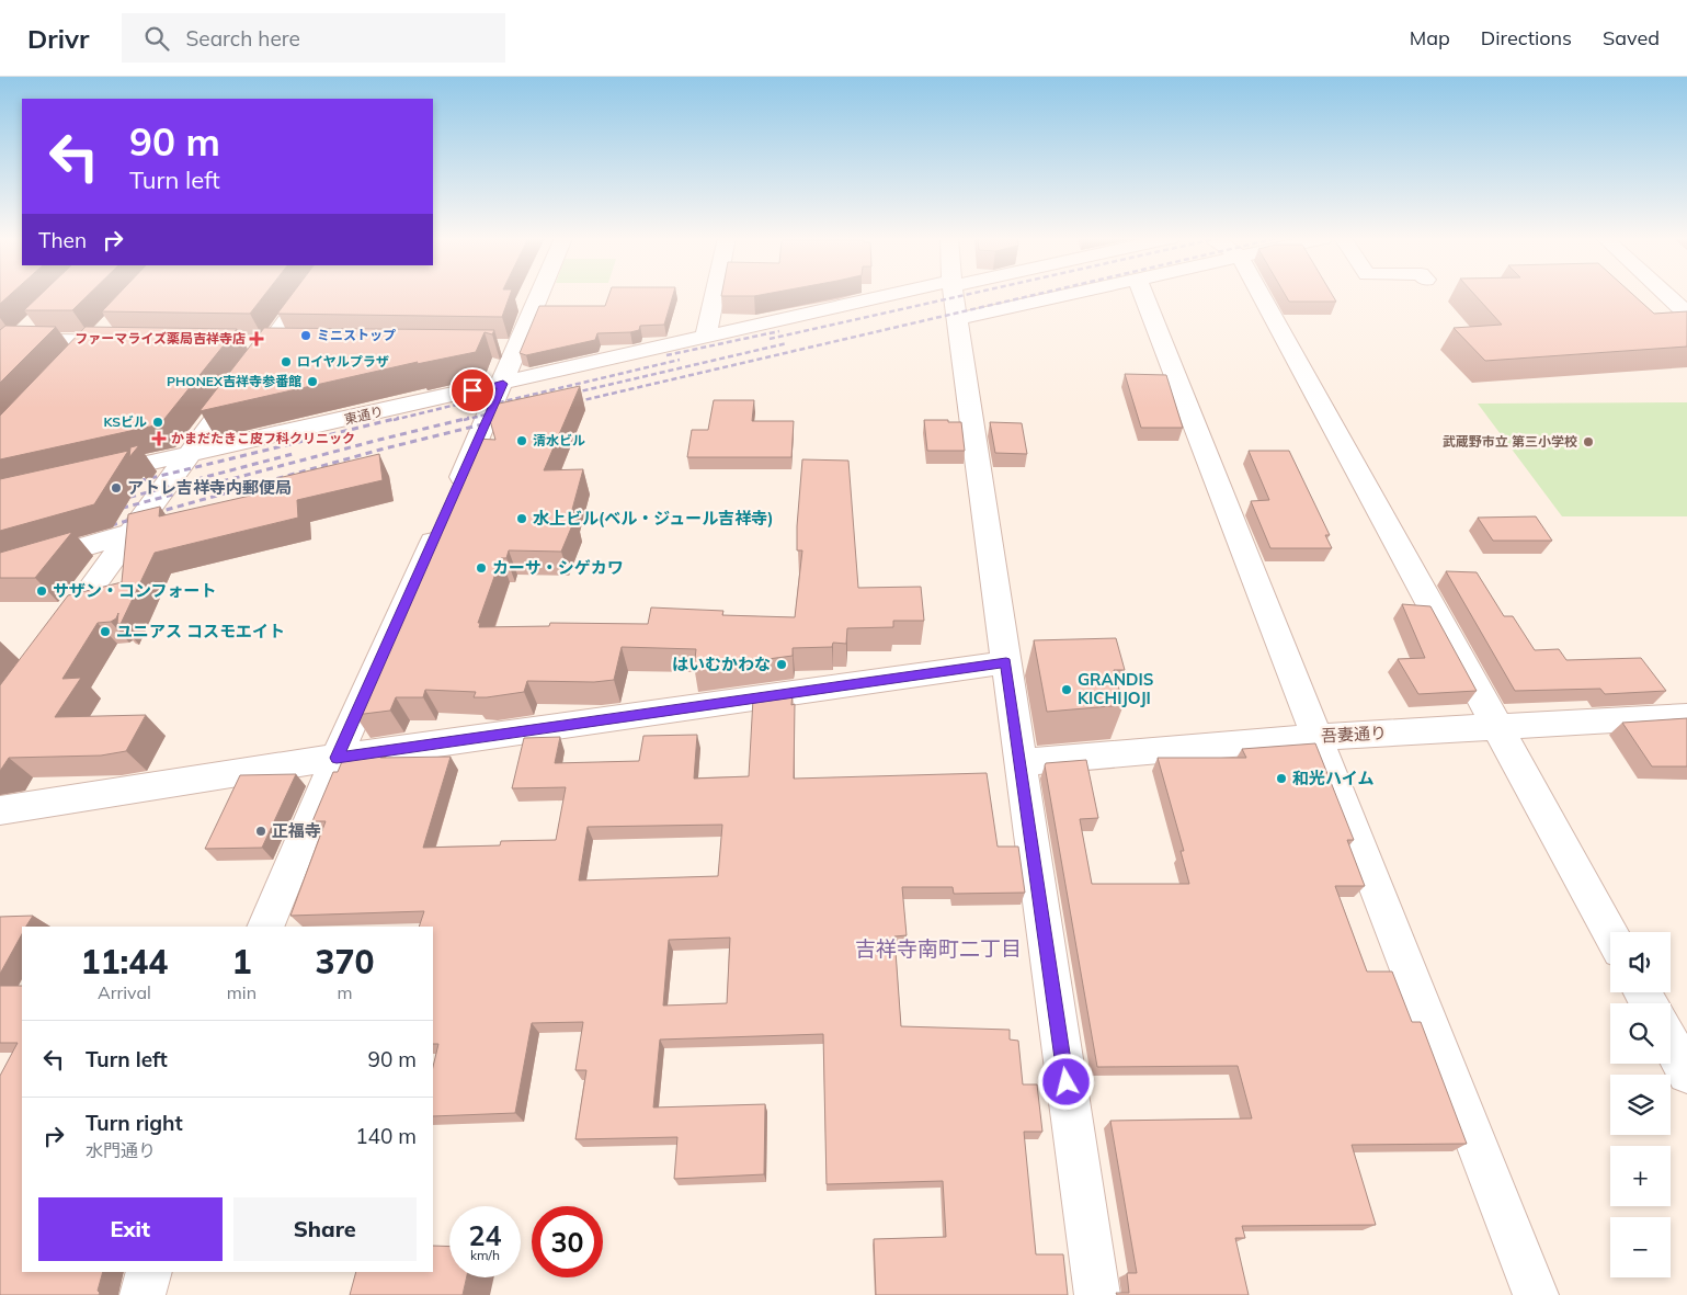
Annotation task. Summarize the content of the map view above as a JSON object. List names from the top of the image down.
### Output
{
  "streets": {
    "street": ["東通り", "吾妻通り"]
  },
  "districts": ["吉祥寺南町二丁目"],
  "places": {
    "other": [
      "ミニストップ",
      "ロイヤルプラザ",
      "PHONEX吉祥寺参番館",
      "KSビル",
      "清水ビル",
      "武蔵野市立 第三小学校",
      "アトレ吉祥寺内郵便局",
      "水上ビル(ベル・ジュール吉祥寺)",
      "カーサ・シゲカワ",
      "サザン・コンフォート",
      "ユニアス コスモエイト",
      "はいむかわな",
      "GRANDIS KICHIJOJI",
      "和光ハイム",
      "正福寺"
    ],
    "health": ["ファーマライズ薬局吉祥寺店", "かまだたきこ皮フ科クリニック"]
  },
  "page": {
    "header": "Drivr",
    "search": "Search here",
    "nav": ["Map", "Directions", "Saved"],
    "turn": ["90 m", "Turn left"],
    "then": "Then",
    "eta": [
      "11:44",
      "Arrival",
      "1",
      "min",
      "370",
      "m"
    ],
    "map_buttons": ["+", "−"],
    "list": [
      {
        "name": "Turn left",
        "value": "90 m"
      },
      {
        "name": "Turn right",
        "note": "水門通り",
        "value": "140 m"
      }
    ],
    "buttons": ["Exit", "Share"],
    "speed": "24 km/h",
    "limit": "30"
  }
}
